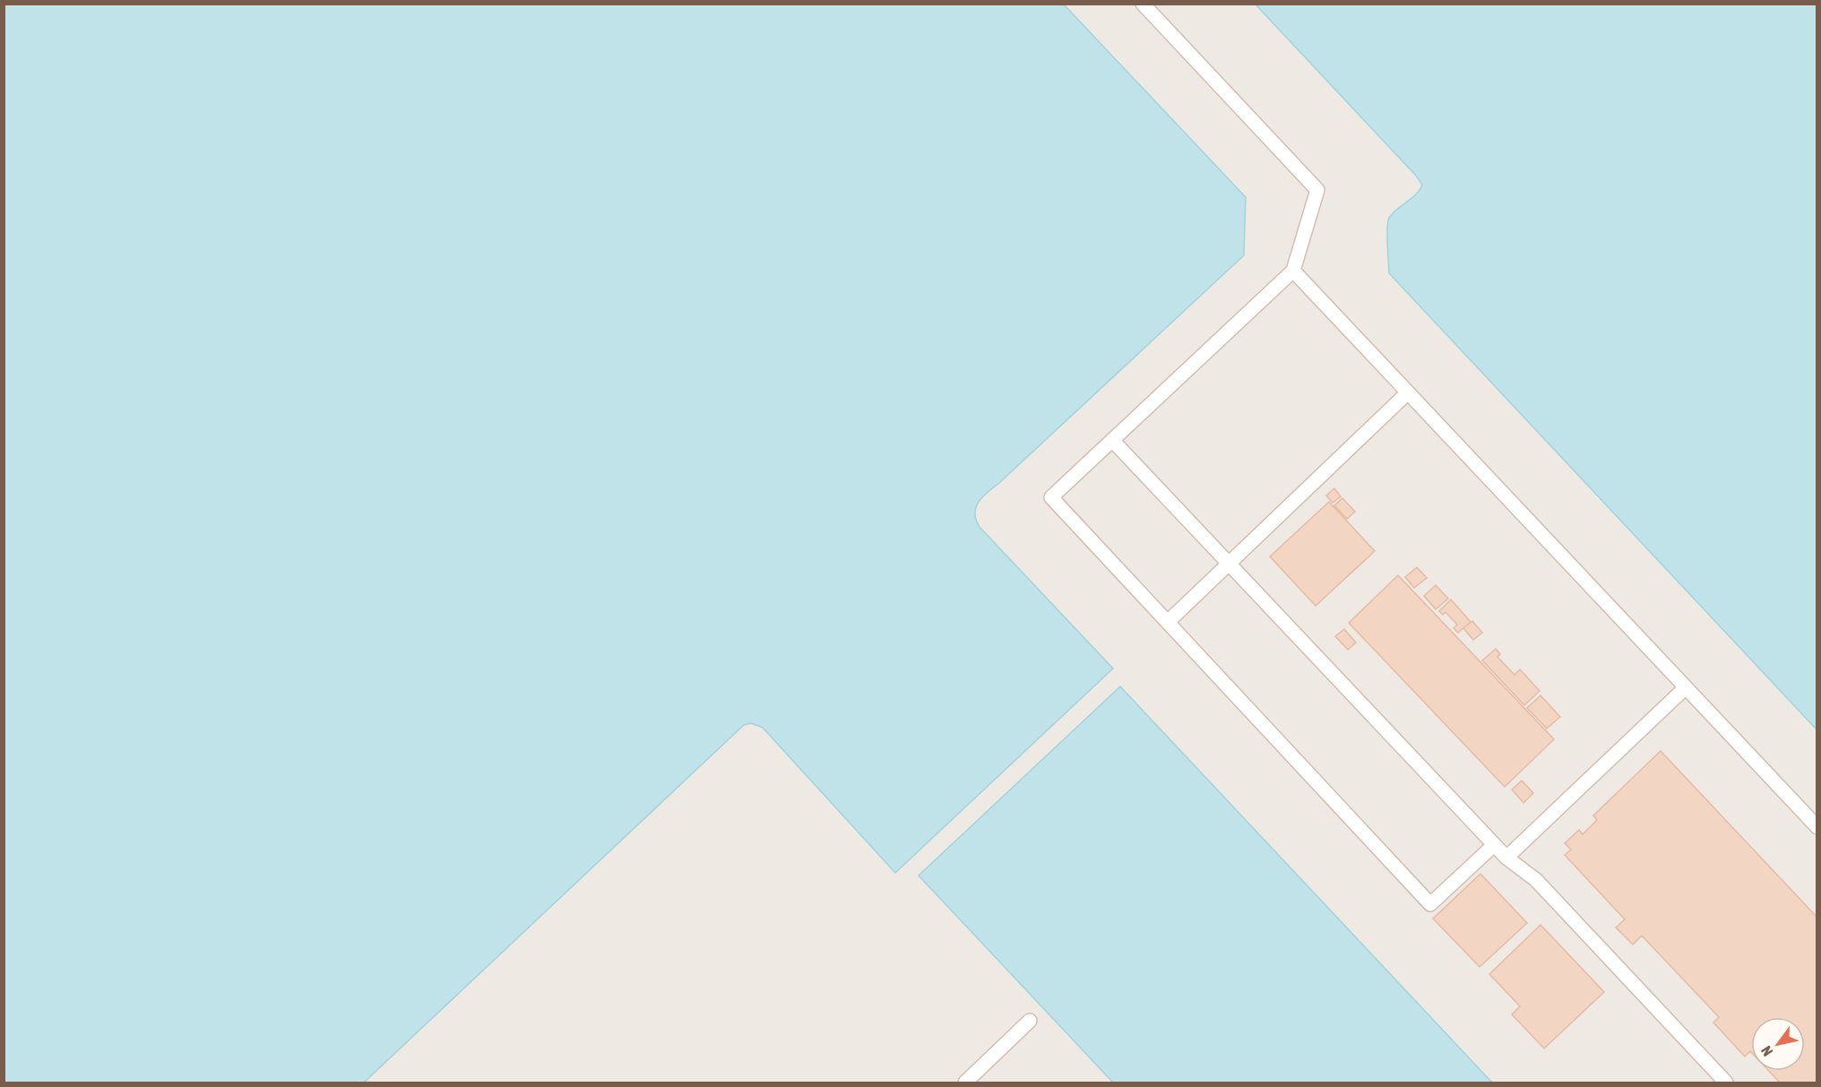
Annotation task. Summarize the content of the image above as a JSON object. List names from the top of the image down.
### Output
{
  "north": "bottom left"
}
